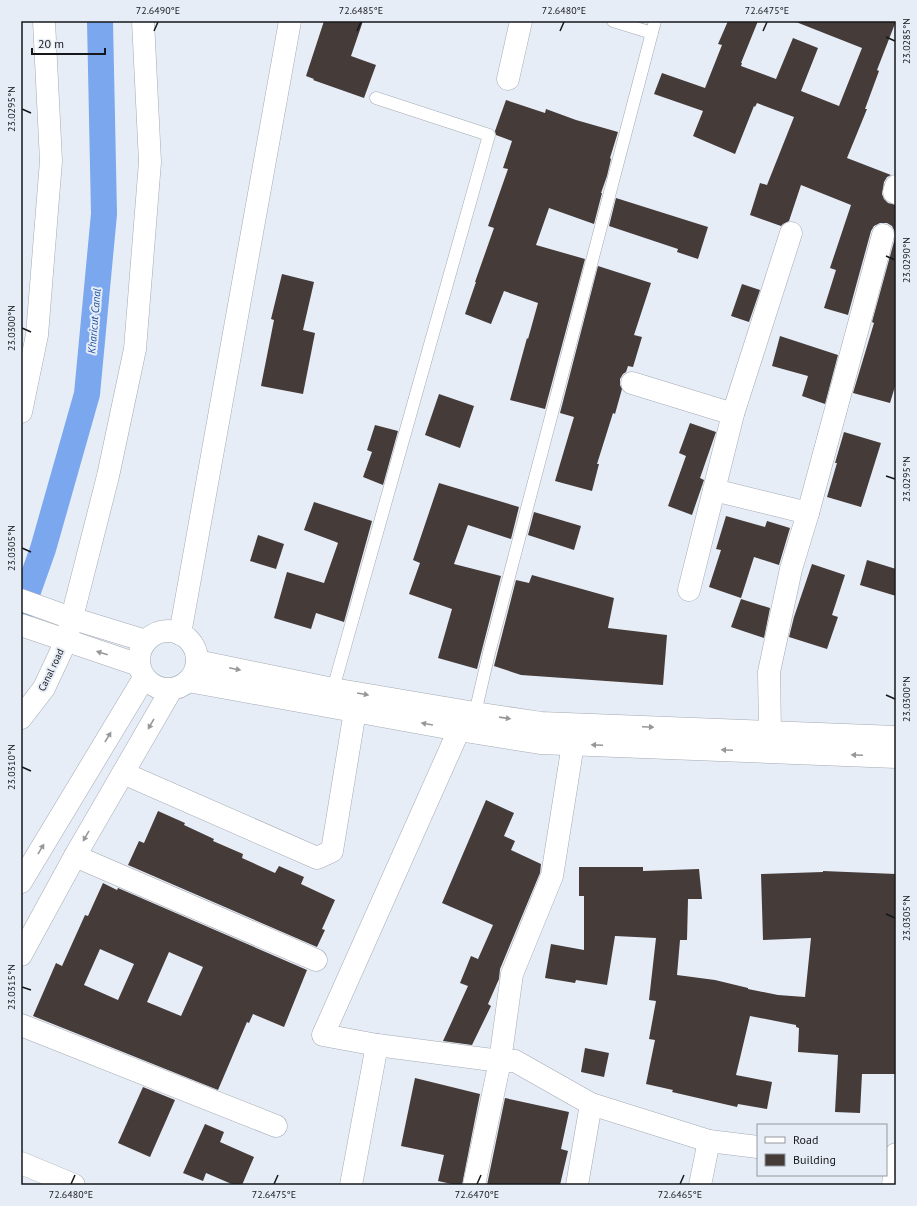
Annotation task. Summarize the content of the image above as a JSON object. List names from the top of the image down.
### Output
{
  "streets": {
    "street": ["Canal road"]
  },
  "water": ["Kharicut Canal"],
  "legend": ["Road", "Building"],
  "scale_bar": "20 m",
  "coordinates": [
    "72.6490°E",
    "72.6485°E",
    "72.6480°E",
    "72.6475°E",
    "23.0285°N",
    "23.0295°N",
    "23.0290°N",
    "23.0300°N",
    "23.0305°N",
    "23.0310°N",
    "23.0315°N",
    "72.6470°E",
    "72.6465°E"
  ]
}
